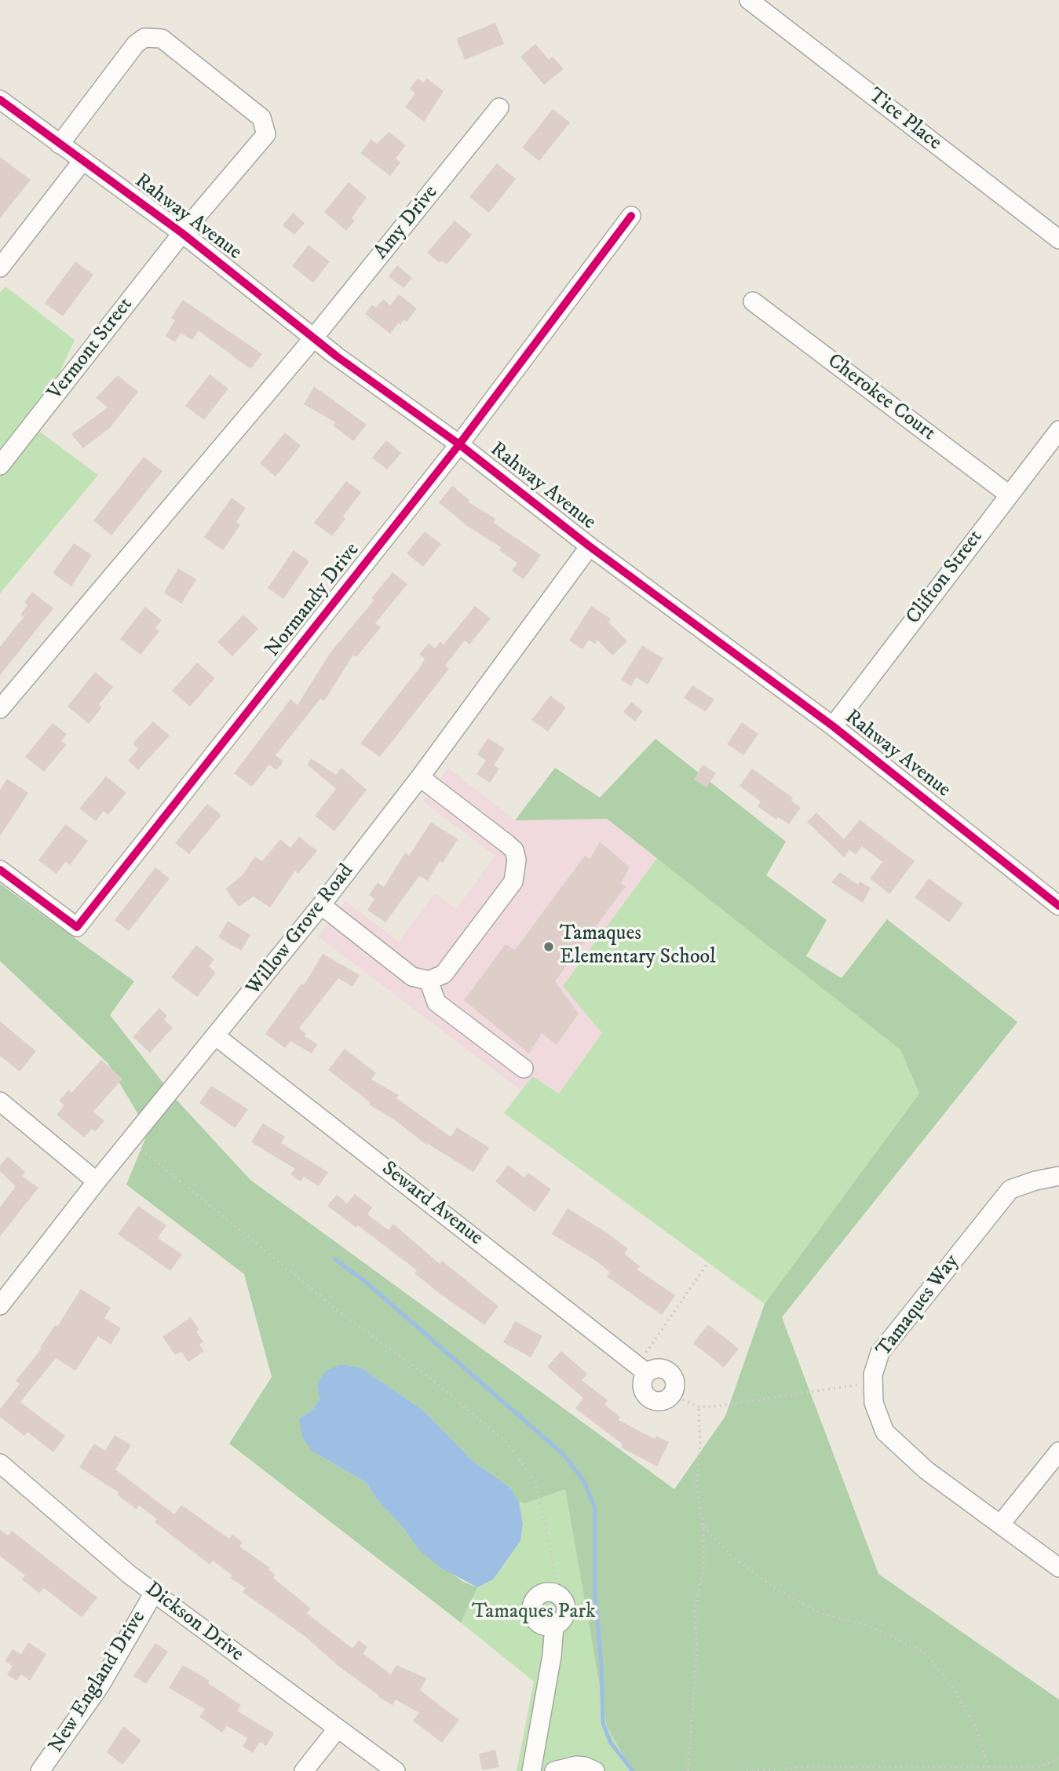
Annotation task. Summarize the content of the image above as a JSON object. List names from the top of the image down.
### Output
{
  "streets": {
    "street": [
      "Tice Place",
      "Rahway Avenue",
      "Amy Drive",
      "Vermont Street",
      "Cherokee Court",
      "Clifton Street",
      "Normandy Drive",
      "Willow Grove Road",
      "Seward Avenue",
      "Tamaques Way",
      "Dickson Drive",
      "New England Drive"
    ]
  },
  "crossings": [
    ["Rahway Avenue", "Amy Drive"],
    ["Rahway Avenue", "Vermont Street"],
    ["Rahway Avenue", "Clifton Street"],
    ["Rahway Avenue", "Normandy Drive"],
    ["Rahway Avenue", "Willow Grove Road"],
    ["Cherokee Court", "Clifton Street"],
    ["Willow Grove Road", "Seward Avenue"],
    ["Dickson Drive", "New England Drive"]
  ],
  "parks": ["Tamaques Park"],
  "places": ["Tamaques Elementary School"]
}
